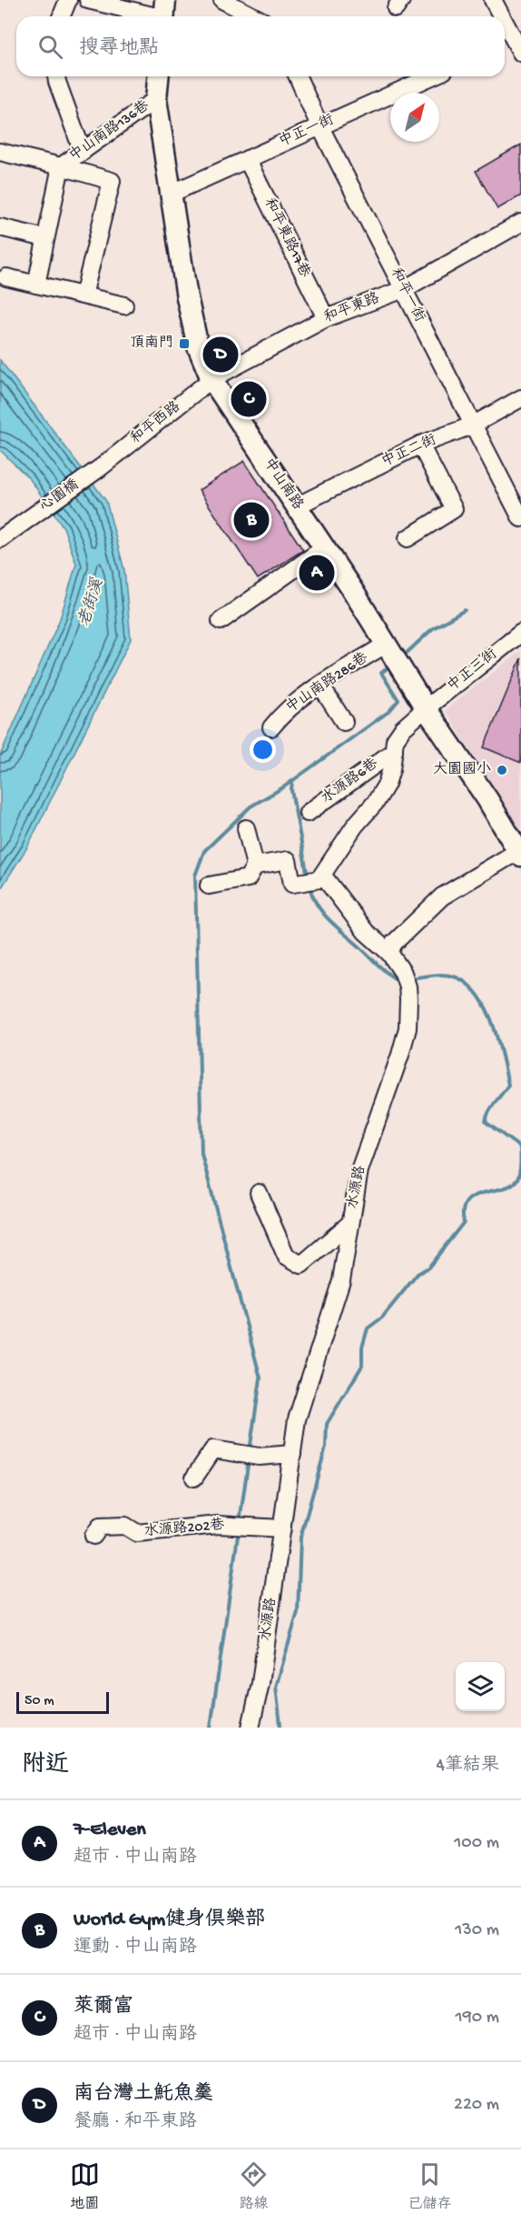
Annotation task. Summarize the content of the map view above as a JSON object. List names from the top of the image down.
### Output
{
  "streets": {
    "main road": ["中山南路"],
    "street": [
      "中山南路136巷",
      "中正一街",
      "和平東路17巷",
      "和平一街",
      "和平東路",
      "和平西路",
      "中正二街",
      "心園橋",
      "中正三街",
      "中山南路286巷",
      "水源路6巷",
      "水源路",
      "水源路202巷"
    ]
  },
  "crossings": [
    ["中山南路136巷", "中山南路"],
    ["中正一街", "和平東路17巷"],
    ["中正一街", "和平一街"],
    ["中正一街", "中山南路"],
    ["和平東路17巷", "和平東路"],
    ["和平一街", "和平東路"],
    ["和平一街", "中正二街"],
    ["和平東路", "和平西路"],
    ["和平東路", "中山南路"],
    ["和平西路", "中山南路"],
    ["和平西路", "心園橋"],
    ["中正二街", "中山南路"],
    ["中山南路", "中正三街"],
    ["中山南路", "中山南路286巷"],
    ["水源路", "水源路202巷"]
  ],
  "water": ["老街溪"],
  "places": {
    "transit": ["頂南門"],
    "other": ["大園國小"]
  },
  "scale_bar": "50 m",
  "north": "top right",
  "page": {
    "search": "搜尋地點",
    "pins": [
      "D",
      "C",
      "B",
      "A"
    ],
    "scale": "50 m",
    "heading": ["附近", "4筆結果"],
    "list": [
      {
        "mark": "A",
        "name": "7-Eleven",
        "note": "超市 · 中山南路",
        "value": "100 m"
      },
      {
        "mark": "B",
        "name": "World Gym健身俱樂部",
        "note": "運動 · 中山南路",
        "value": "130 m"
      },
      {
        "mark": "C",
        "name": "萊爾富",
        "note": "超市 · 中山南路",
        "value": "190 m"
      },
      {
        "mark": "D",
        "name": "南台灣土魠魚羹",
        "note": "餐廳 · 和平東路",
        "value": "220 m"
      }
    ],
    "nav": ["地圖", "路線", "已儲存"]
  }
}
